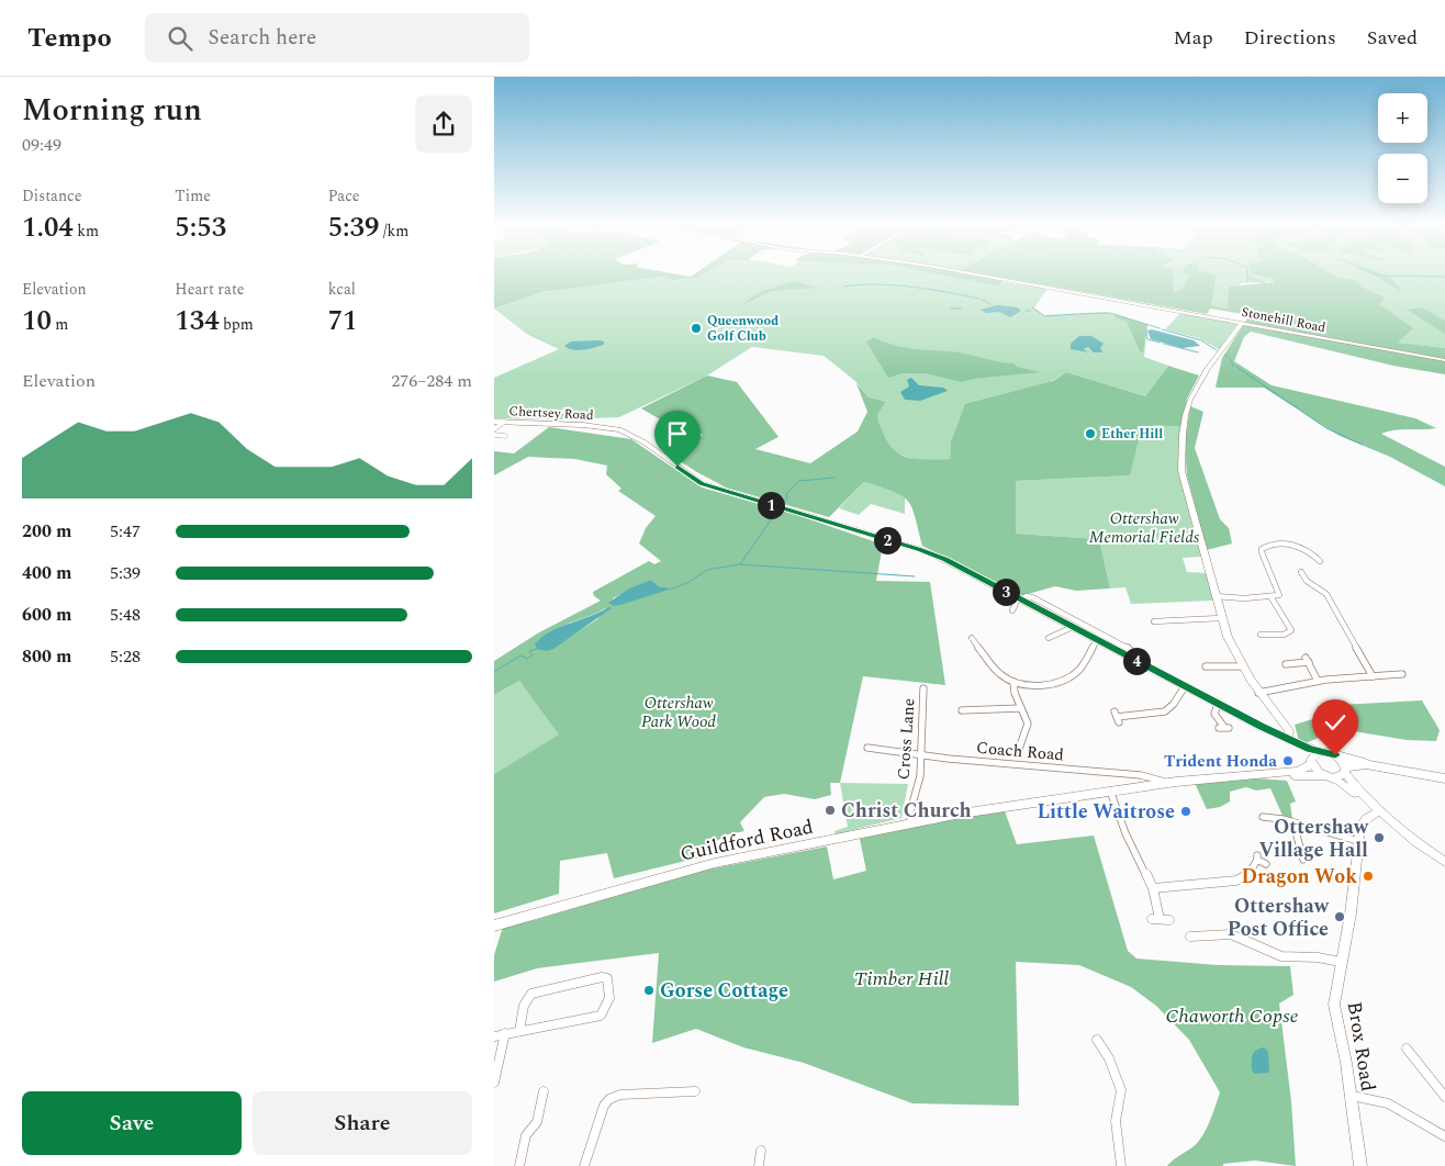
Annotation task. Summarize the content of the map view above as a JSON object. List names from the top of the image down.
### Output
{
  "streets": {
    "main road": ["Chertsey Road", "Guildford Road"],
    "street": [
      "Stonehill Road",
      "Cross Lane",
      "Coach Road",
      "Brox Road"
    ]
  },
  "crossings": [
    ["Chertsey Road", "Guildford Road"],
    ["Cross Lane", "Coach Road"],
    ["Cross Lane", "Guildford Road"],
    ["Coach Road", "Guildford Road"]
  ],
  "parks": [
    "Ottershaw Memorial Fields",
    "Ottershaw Park Wood",
    "Timber Hill",
    "Chaworth Copse"
  ],
  "places": [
    "Queenwood Golf Club",
    "Ether Hill",
    "Trident Honda",
    "Christ Church",
    "Little Waitrose",
    "Ottershaw Village Hall",
    "Dragon Wok",
    "Ottershaw Post Office",
    "Gorse Cottage"
  ],
  "page": {
    "header": "Tempo",
    "search": "Search here",
    "nav": ["Map", "Directions", "Saved"],
    "heading": ["Morning run", "09:49"],
    "map_buttons": ["+", "−"],
    "stats": [
      ["Distance", "1.04 km"],
      ["Time", "5:53"],
      ["Pace", "5:39 /km"],
      ["Elevation", "10 m"],
      ["Heart rate", "134 bpm"],
      ["kcal", "71"]
    ],
    "chart": ["Elevation", "276–284 m"],
    "pins": [
      "1",
      "2",
      "3",
      "4"
    ],
    "list": [
      {
        "name": "200 m",
        "note": "5:47"
      },
      {
        "name": "400 m",
        "note": "5:39"
      },
      {
        "name": "600 m",
        "note": "5:48"
      },
      {
        "name": "800 m",
        "note": "5:28"
      }
    ],
    "buttons": ["Save", "Share"]
  }
}
